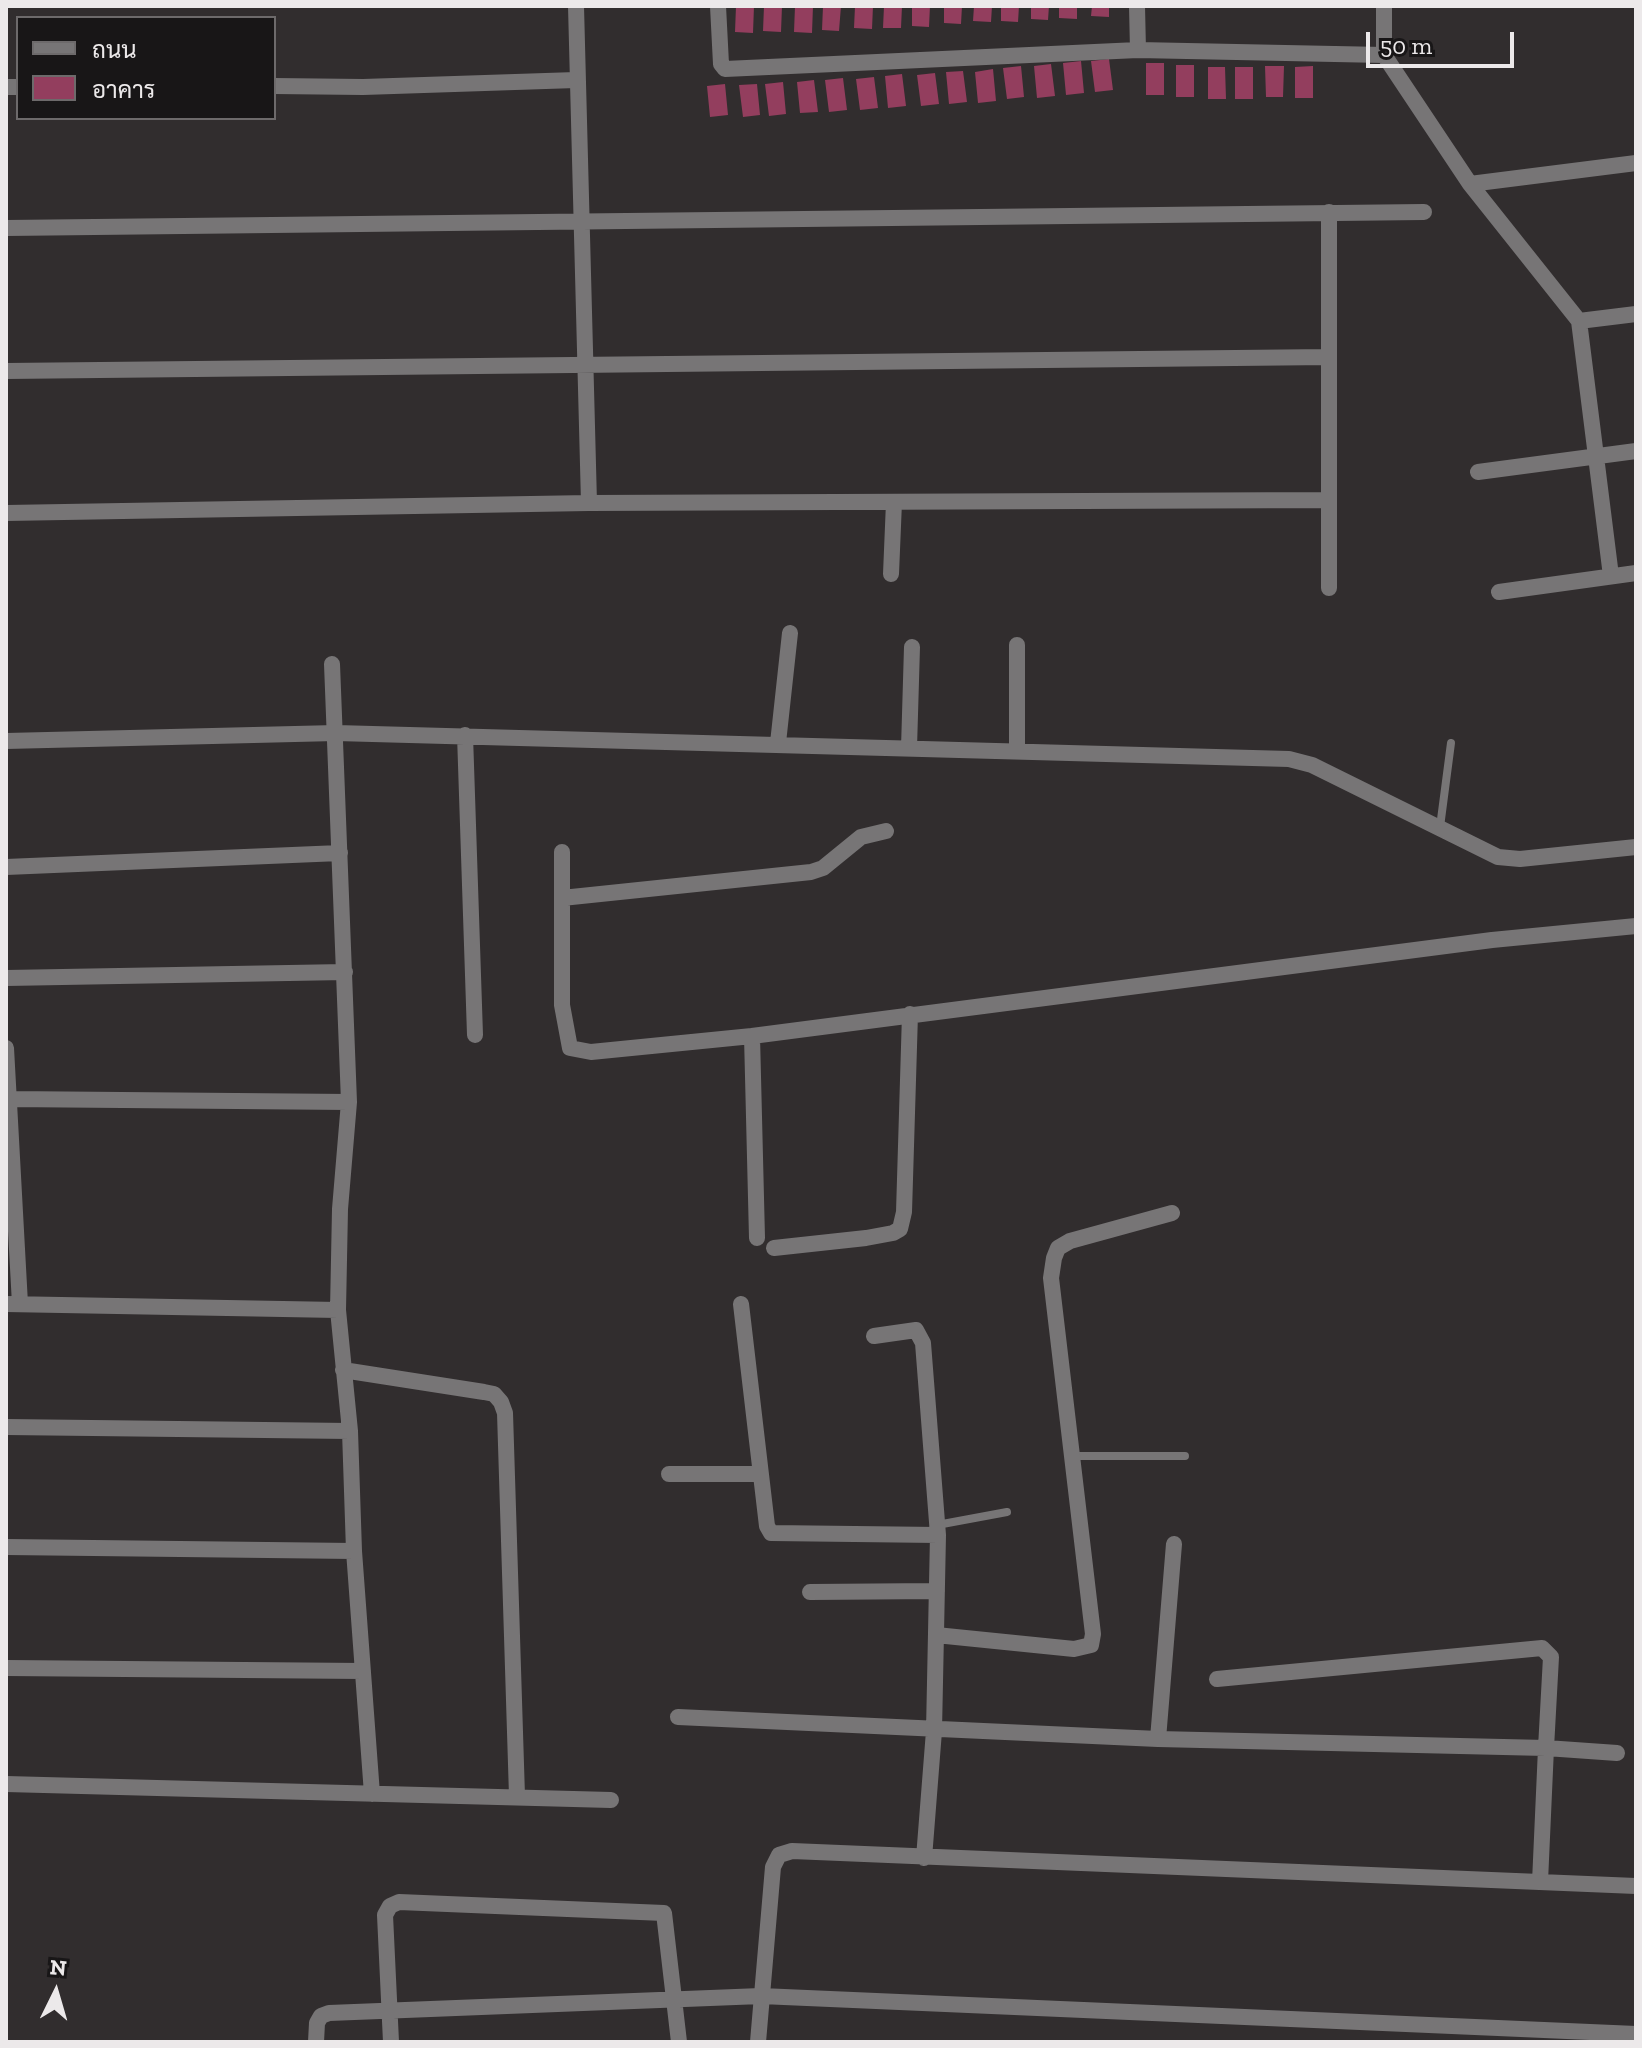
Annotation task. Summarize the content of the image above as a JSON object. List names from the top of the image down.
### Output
{
  "legend": ["ถนน", "อาคาร"],
  "scale_bar": "50 m",
  "north": "top"
}
